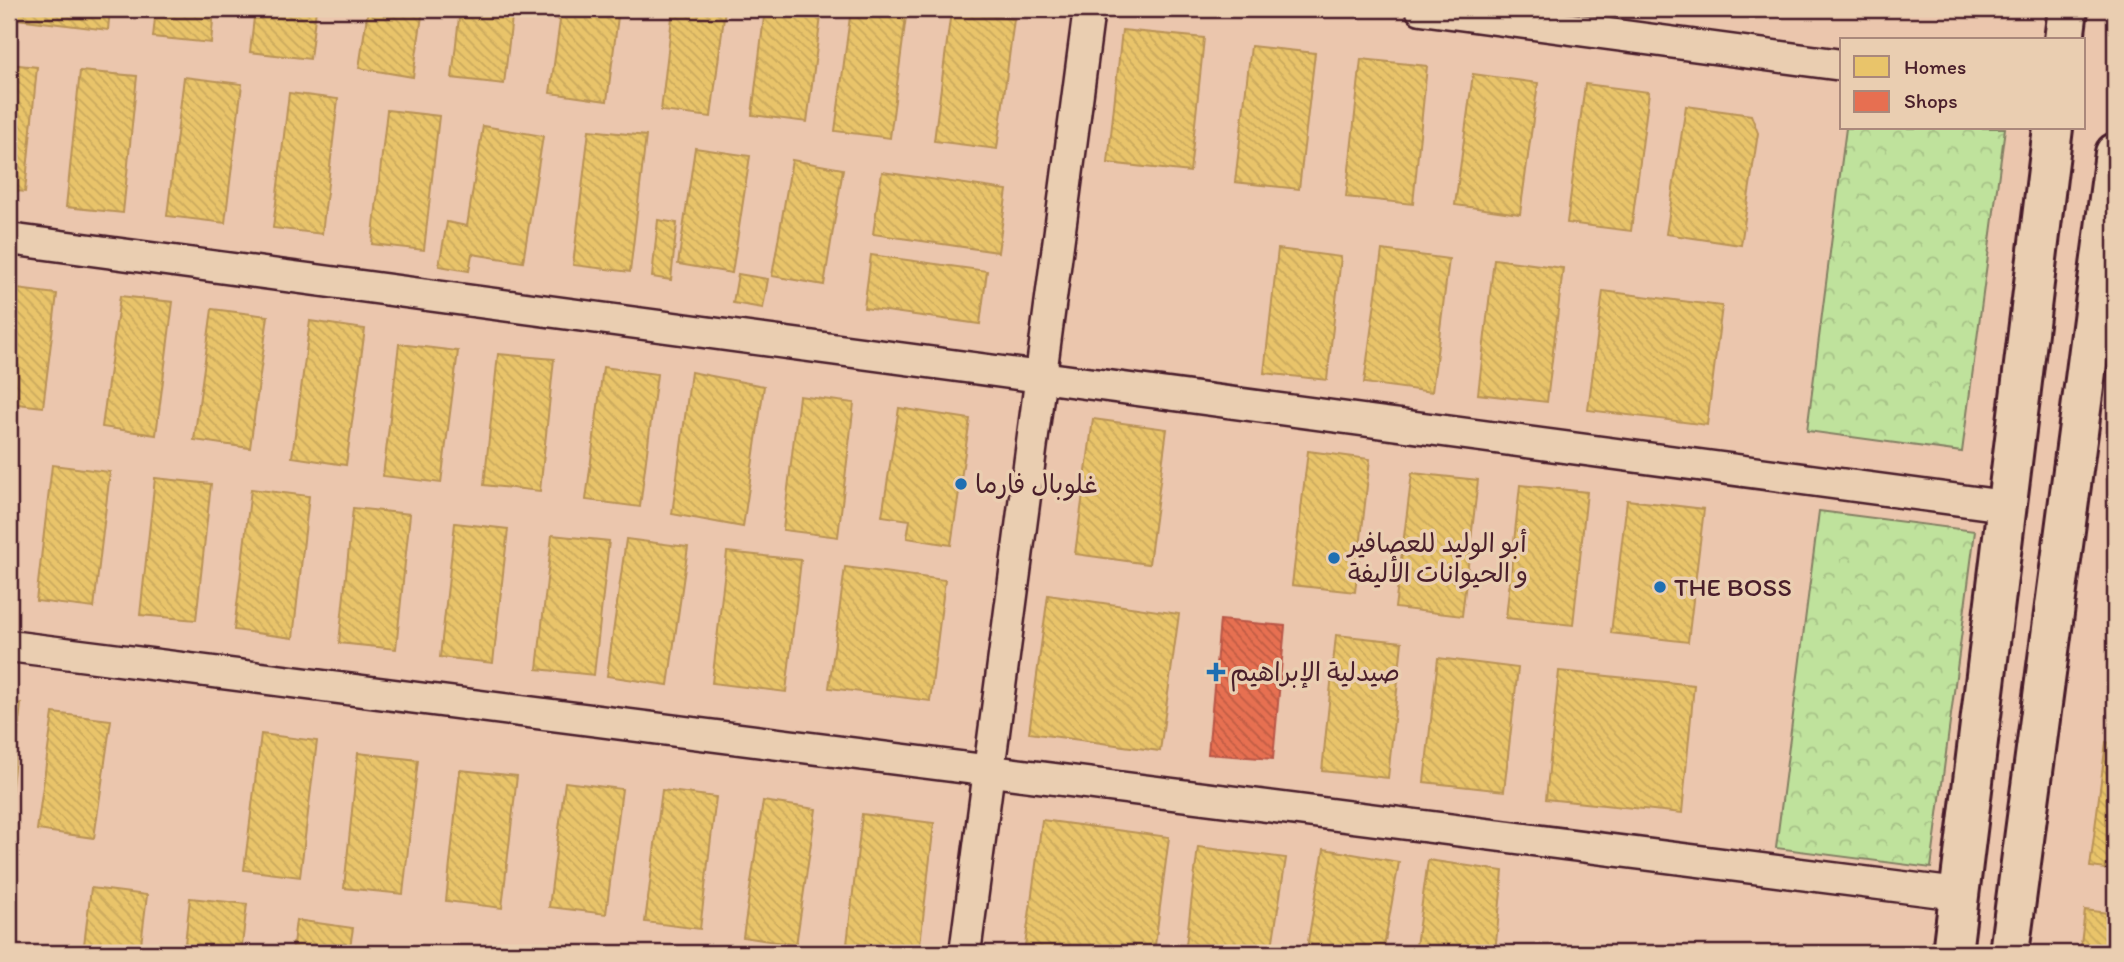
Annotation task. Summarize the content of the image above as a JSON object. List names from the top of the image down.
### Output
{
  "places": {
    "other": ["غلوبال فارما", "أبو الوليد للعصافير و الحيوانات الأليفة", "THE BOSS"],
    "health": ["صيدلية الإبراهيم"]
  },
  "legend": ["Homes", "Shops"]
}
